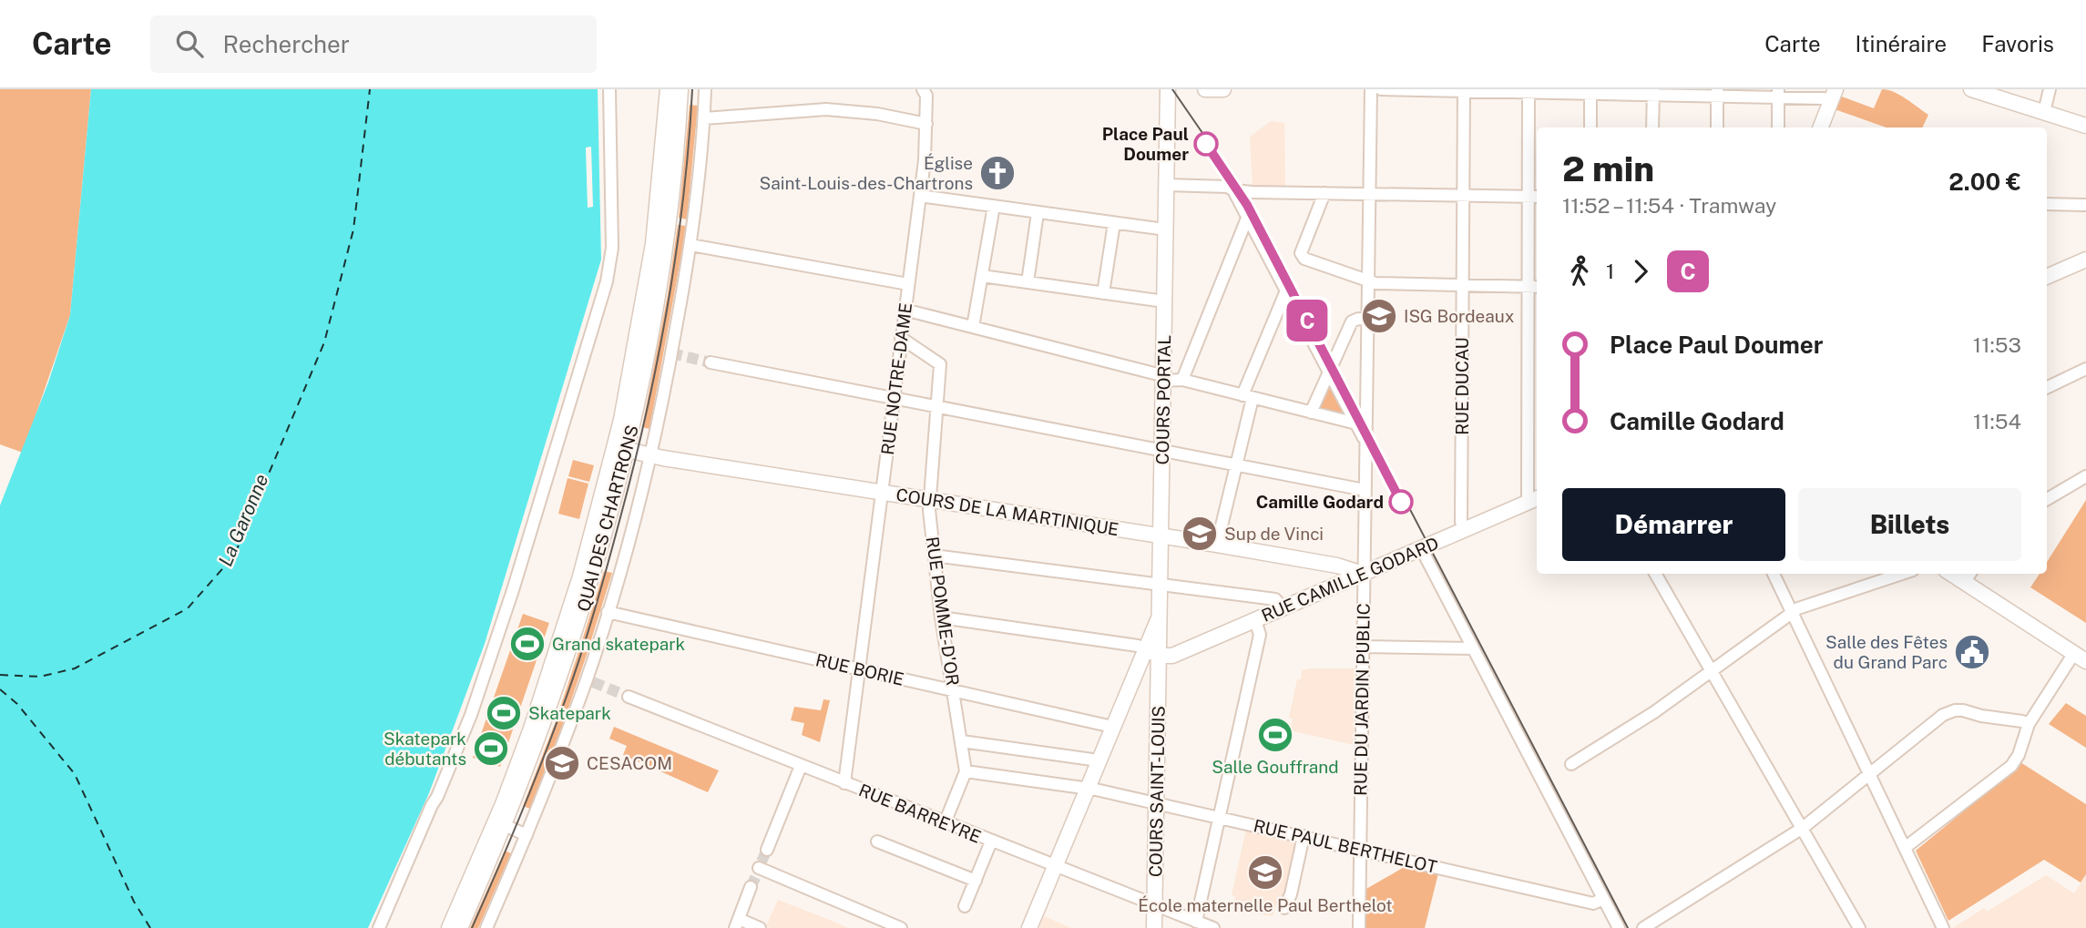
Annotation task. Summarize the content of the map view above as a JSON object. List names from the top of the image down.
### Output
{
  "streets": {
    "main road": [
      "COURS PORTAL",
      "COURS DE LA MARTINIQUE",
      "QUAI DES CHARTRONS",
      "RUE CAMILLE GODARD",
      "COURS SAINT-LOUIS"
    ],
    "street": [
      "RUE NOTRE-DAME",
      "RUE DUCAU",
      "RUE POMME-D'OR",
      "RUE BORIE",
      "RUE DU JARDIN PUBLIC",
      "RUE BARREYRE",
      "RUE PAUL BERTHELOT"
    ]
  },
  "crossings": [
    ["RUE NOTRE-DAME", "COURS DE LA MARTINIQUE"],
    ["RUE NOTRE-DAME", "RUE POMME-D'OR"],
    ["RUE NOTRE-DAME", "RUE BORIE"],
    ["RUE NOTRE-DAME", "RUE BARREYRE"],
    ["RUE DUCAU", "RUE CAMILLE GODARD"],
    ["COURS PORTAL", "COURS DE LA MARTINIQUE"],
    ["COURS PORTAL", "RUE CAMILLE GODARD"],
    ["COURS PORTAL", "RUE BORIE"],
    ["COURS PORTAL", "COURS SAINT-LOUIS"],
    ["COURS PORTAL", "RUE BARREYRE"],
    ["COURS PORTAL", "RUE PAUL BERTHELOT"],
    ["COURS DE LA MARTINIQUE", "QUAI DES CHARTRONS"],
    ["COURS DE LA MARTINIQUE", "RUE CAMILLE GODARD"],
    ["COURS DE LA MARTINIQUE", "RUE POMME-D'OR"],
    ["COURS DE LA MARTINIQUE", "RUE DU JARDIN PUBLIC"],
    ["QUAI DES CHARTRONS", "RUE BORIE"],
    ["RUE CAMILLE GODARD", "RUE DU JARDIN PUBLIC"],
    ["RUE CAMILLE GODARD", "COURS SAINT-LOUIS"],
    ["RUE POMME-D'OR", "RUE BORIE"],
    ["RUE POMME-D'OR", "RUE BARREYRE"],
    ["RUE POMME-D'OR", "RUE PAUL BERTHELOT"],
    ["RUE DU JARDIN PUBLIC", "RUE PAUL BERTHELOT"],
    ["COURS SAINT-LOUIS", "RUE BARREYRE"],
    ["COURS SAINT-LOUIS", "RUE PAUL BERTHELOT"]
  ],
  "water": ["La Garonne"],
  "places": {
    "other": ["Place Paul Doumer", "Camille Godard"],
    "church": ["Église Saint-Louis-des-Chartrons"],
    "school or university": [
      "ISG Bordeaux",
      "Sup de Vinci",
      "CESACOM",
      "École maternelle Paul Berthelot"
    ],
    "sports": [
      "Grand skatepark",
      "Skatepark",
      "Salle Gouffrand",
      "Skatepark débutants"
    ],
    "public building": ["Salle des Fêtes du Grand Parc"]
  },
  "lines": ["tram line C"],
  "page": {
    "header": "Carte",
    "search": "Rechercher",
    "nav": ["Carte", "Itinéraire", "Favoris"],
    "on_map": "C",
    "heading": ["2 min", "11:52 – 11:54 · Tramway", "2.00 €"],
    "legs": ["1", "C"],
    "list": [
      {
        "name": "Place Paul Doumer",
        "value": "11:53"
      },
      {
        "name": "Camille Godard",
        "value": "11:54"
      }
    ],
    "buttons": ["Démarrer", "Billets"]
  }
}
